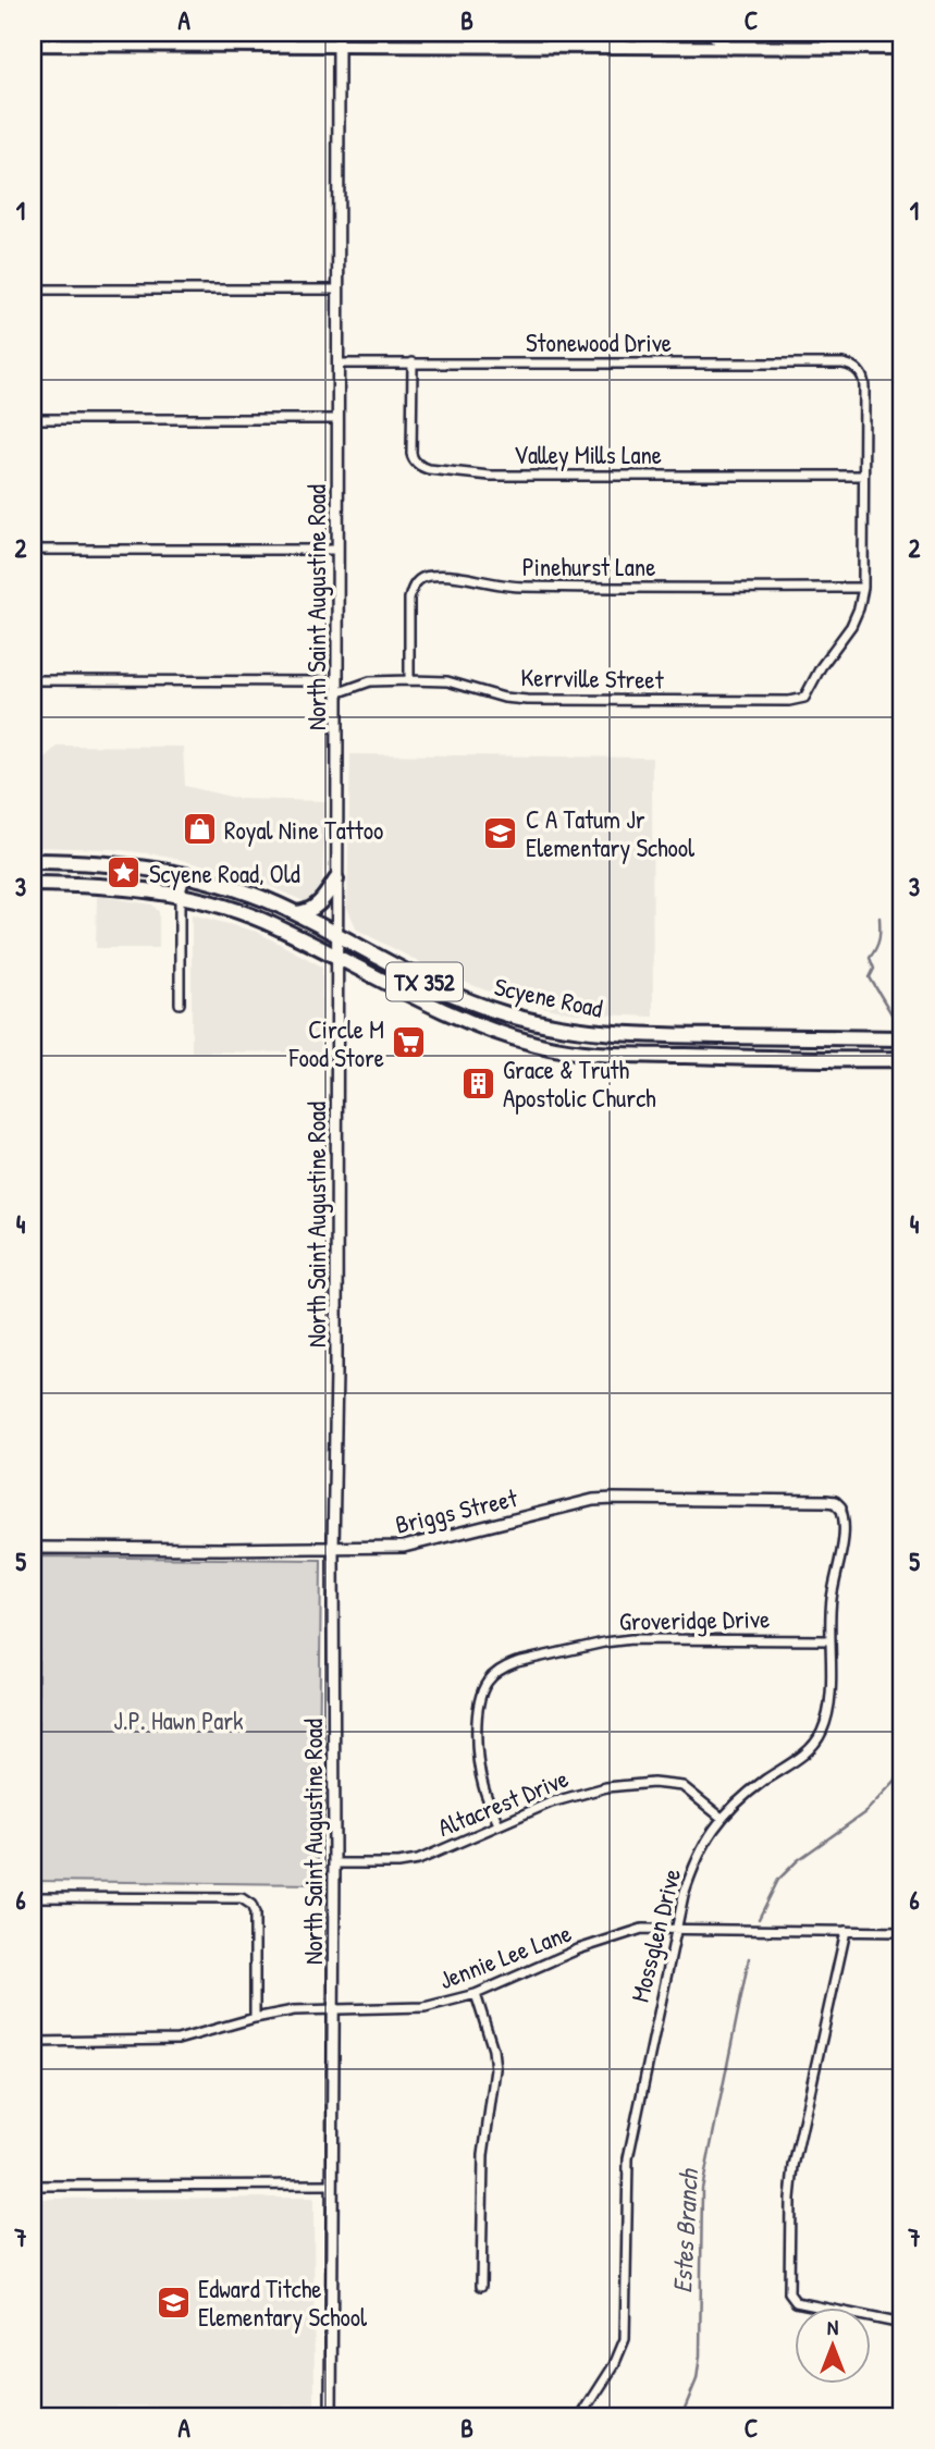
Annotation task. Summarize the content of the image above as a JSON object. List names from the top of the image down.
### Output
{
  "streets": {
    "main road": ["TX 352", "Scyene Road"],
    "street": [
      "Stonewood Drive",
      "Valley Mills Lane",
      "Pinehurst Lane",
      "North Saint Augustine Road",
      "Kerrville Street",
      "Briggs Street",
      "Groveridge Drive",
      "Altacrest Drive",
      "Mossglen Drive",
      "Jennie Lee Lane"
    ]
  },
  "crossings": [
    ["Stonewood Drive", "Valley Mills Lane"],
    ["Stonewood Drive", "North Saint Augustine Road"],
    ["Pinehurst Lane", "Kerrville Street"],
    ["North Saint Augustine Road", "Kerrville Street"],
    ["North Saint Augustine Road", "Scyene Road"],
    ["North Saint Augustine Road", "Briggs Street"],
    ["North Saint Augustine Road", "Altacrest Drive"],
    ["North Saint Augustine Road", "Jennie Lee Lane"],
    ["Briggs Street", "Mossglen Drive"],
    ["Groveridge Drive", "Altacrest Drive"],
    ["Groveridge Drive", "Mossglen Drive"],
    ["Altacrest Drive", "Mossglen Drive"],
    ["Mossglen Drive", "Jennie Lee Lane"]
  ],
  "water": ["Estes Branch"],
  "parks": ["J.P. Hawn Park"],
  "places": {
    "shop": ["Royal Nine Tattoo"],
    "school or university": ["C A Tatum Jr Elementary School", "Edward Titche Elementary School"],
    "place": ["Scyene Road, Old"],
    "supermarket": ["Circle M Food Store"],
    "building": ["Grace & Truth Apostolic Church"]
  },
  "north": "top",
  "grid": {
    "columns": ["A", "B", "C"],
    "rows": [
      "1",
      "2",
      "3",
      "4",
      "5",
      "6",
      "7"
    ]
  }
}
